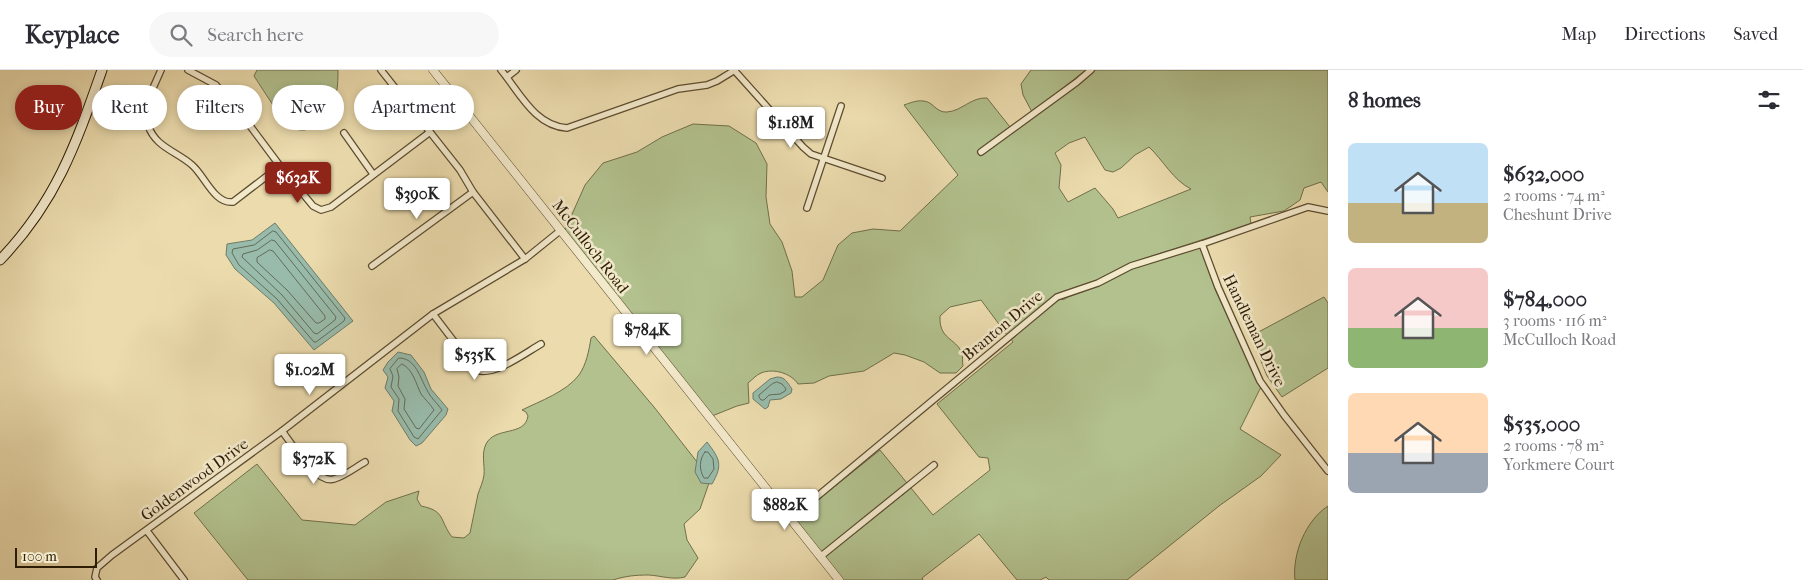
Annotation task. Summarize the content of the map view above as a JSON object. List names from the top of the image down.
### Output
{
  "streets": {
    "street": [
      "McCulloch Road",
      "Branton Drive",
      "Handleman Drive",
      "Goldenwood Drive"
    ]
  },
  "crossings": [
    ["McCulloch Road", "Branton Drive"],
    ["McCulloch Road", "Goldenwood Drive"],
    ["Branton Drive", "Handleman Drive"]
  ],
  "scale_bar": "100 m",
  "page": {
    "header": "Keyplace",
    "search": "Search here",
    "nav": ["Map", "Directions", "Saved"],
    "heading": "8 homes",
    "chip": [
      "Buy",
      "Rent",
      "Filters",
      "New",
      "Apartment"
    ],
    "price": [
      "$1.18M",
      "$632K",
      "$390K",
      "$784K",
      "$535K",
      "$1.02M",
      "$372K",
      "$882K"
    ],
    "list": [
      {
        "name": "$632,000",
        "note": "2 rooms · 74 m² · Cheshunt Drive"
      },
      {
        "name": "$784,000",
        "note": "3 rooms · 116 m² · McCulloch Road"
      },
      {
        "name": "$535,000",
        "note": "2 rooms · 78 m² · Yorkmere Court"
      }
    ],
    "scale": "100 m"
  }
}
